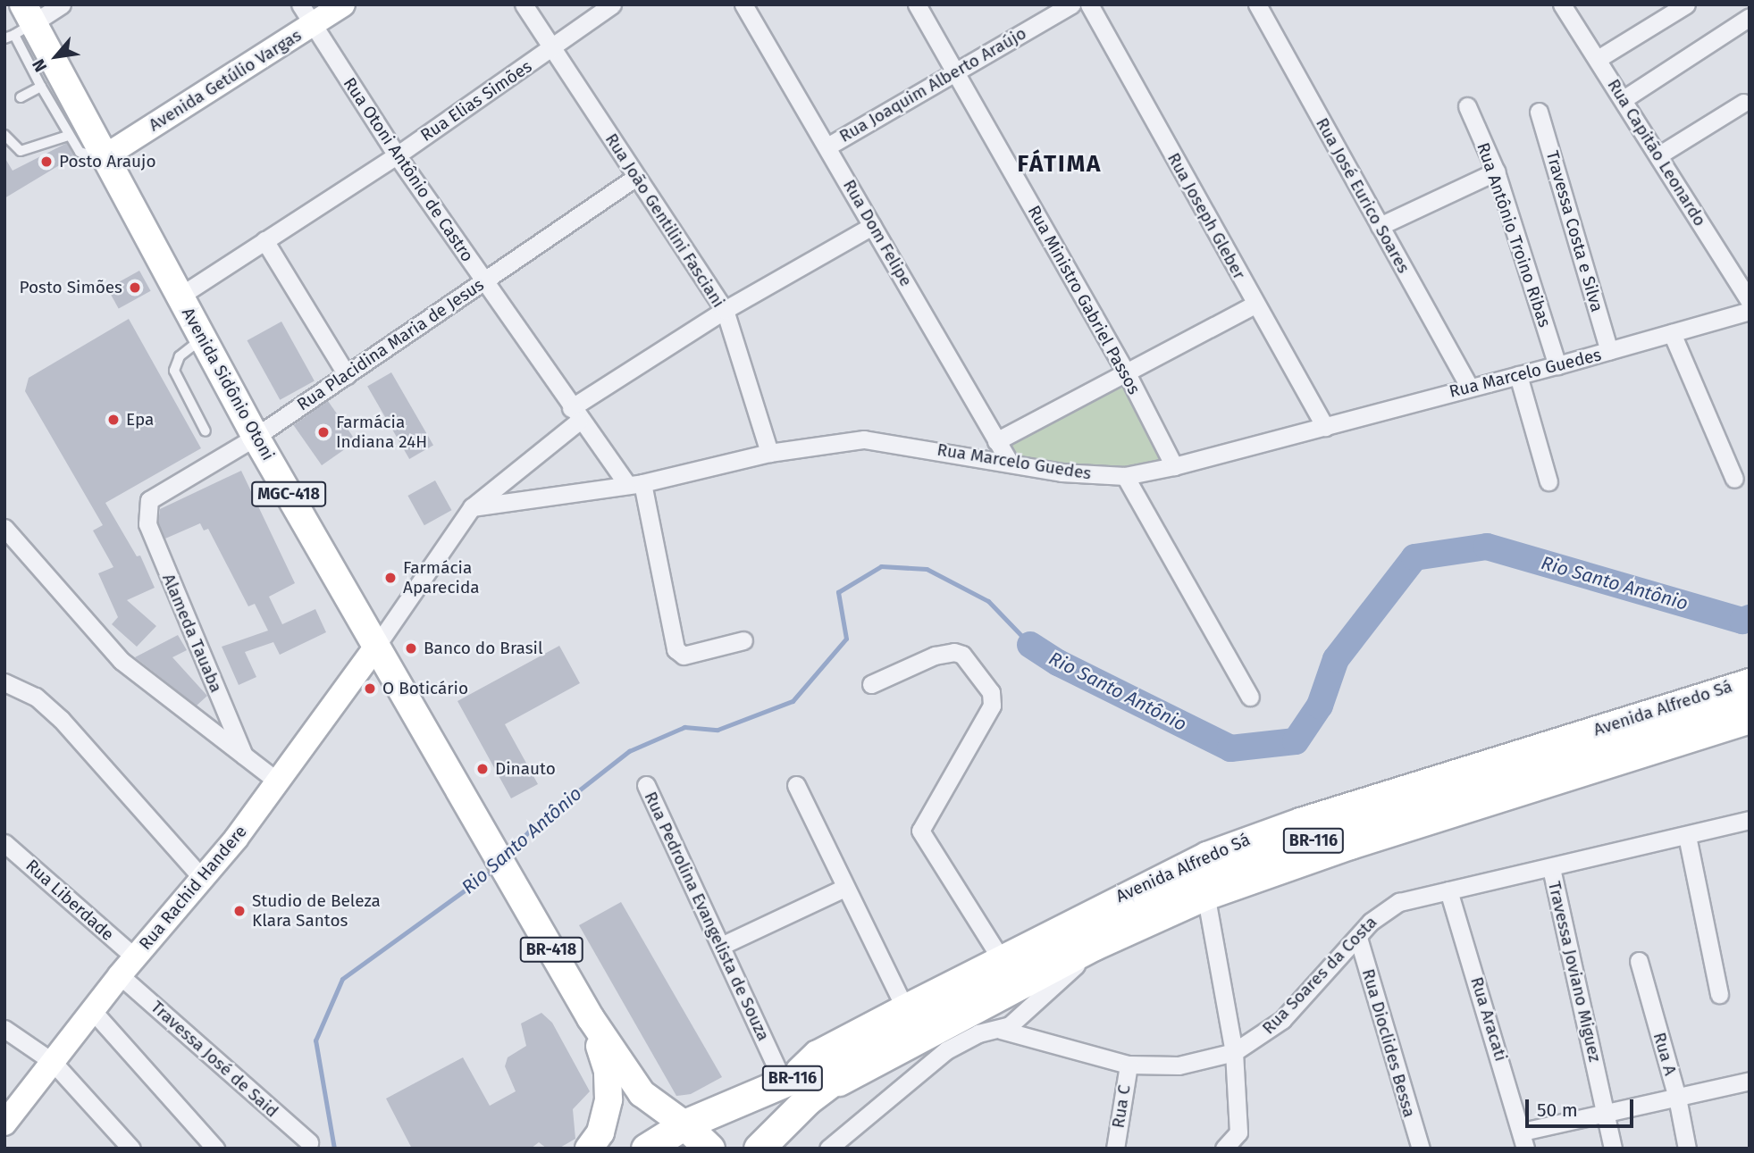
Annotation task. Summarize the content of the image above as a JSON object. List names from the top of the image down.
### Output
{
  "streets": {
    "highway": ["Avenida Alfredo Sá", "BR-116"],
    "main road": ["Avenida Sidônio Otoni", "MGC-418", "BR-418"],
    "street": [
      "Avenida Getúlio Vargas",
      "Rua Joaquim Alberto Araújo",
      "Rua Elias Simões",
      "Rua Capitão Leonardo",
      "Rua Otoni Antônio de Castro",
      "Rua José Eurico Soares",
      "Rua Joseph Gleber",
      "Rua João Gentilini Fasciani",
      "Travessa Costa e Silva",
      "Rua Dom Felipe",
      "Rua Antônio Troino Ribas",
      "Rua Ministro Gabriel Passos",
      "Rua Placidina Maria de Jesus",
      "Rua Marcelo Guedes",
      "Alameda Tauaba",
      "Rua Rachid Handere",
      "Rua Liberdade",
      "Rua Pedrolina Evangelista de Souza",
      "Travessa Joviano Miguez",
      "Rua Soares da Costa",
      "Rua Aracati",
      "Rua Dioclides Bessa",
      "Rua A",
      "Travessa José de Said",
      "Rua C"
    ]
  },
  "crossings": [
    ["Avenida Getúlio Vargas", "Rua Otoni Antônio de Castro"],
    ["Avenida Getúlio Vargas", "Avenida Sidônio Otoni"],
    ["Rua Joaquim Alberto Araújo", "Rua Dom Felipe"],
    ["Rua Joaquim Alberto Araújo", "Rua Ministro Gabriel Passos"],
    ["Rua Elias Simões", "Rua Otoni Antônio de Castro"],
    ["Rua Elias Simões", "Rua João Gentilini Fasciani"],
    ["Rua Elias Simões", "Avenida Sidônio Otoni"],
    ["Rua Otoni Antônio de Castro", "Rua Placidina Maria de Jesus"],
    ["Rua Otoni Antônio de Castro", "Rua Marcelo Guedes"],
    ["Rua José Eurico Soares", "Rua Marcelo Guedes"],
    ["Rua Joseph Gleber", "Rua Marcelo Guedes"],
    ["Rua João Gentilini Fasciani", "Rua Placidina Maria de Jesus"],
    ["Rua João Gentilini Fasciani", "Rua Marcelo Guedes"],
    ["Travessa Costa e Silva", "Rua Marcelo Guedes"],
    ["Rua Dom Felipe", "Rua Marcelo Guedes"],
    ["Rua Antônio Troino Ribas", "Rua Marcelo Guedes"],
    ["Rua Ministro Gabriel Passos", "Rua Marcelo Guedes"],
    ["Rua Placidina Maria de Jesus", "Avenida Sidônio Otoni"],
    ["Rua Placidina Maria de Jesus", "Alameda Tauaba"],
    ["Avenida Sidônio Otoni", "Rua Rachid Handere"],
    ["Avenida Sidônio Otoni", "BR-418"],
    ["Avenida Alfredo Sá", "BR-116"],
    ["BR-116", "Rua Pedrolina Evangelista de Souza"],
    ["BR-116", "BR-418"],
    ["Rua Rachid Handere", "Rua Liberdade"],
    ["Rua Rachid Handere", "Travessa José de Said"],
    ["Rua Liberdade", "Travessa José de Said"],
    ["Travessa Joviano Miguez", "Rua Soares da Costa"],
    ["Rua Soares da Costa", "Rua Aracati"],
    ["Rua Soares da Costa", "Rua Dioclides Bessa"],
    ["Rua Soares da Costa", "Rua C"]
  ],
  "districts": ["FÁTIMA"],
  "water": ["Rio Santo Antônio"],
  "places": [
    "Posto Araujo",
    "Posto Simões",
    "Epa",
    "Farmácia Indiana 24H",
    "Farmácia Aparecida",
    "Banco do Brasil",
    "O Boticário",
    "Dinauto",
    "Studio de Beleza Klara Santos"
  ],
  "scale_bar": "50 m",
  "north": "bottom left"
}
